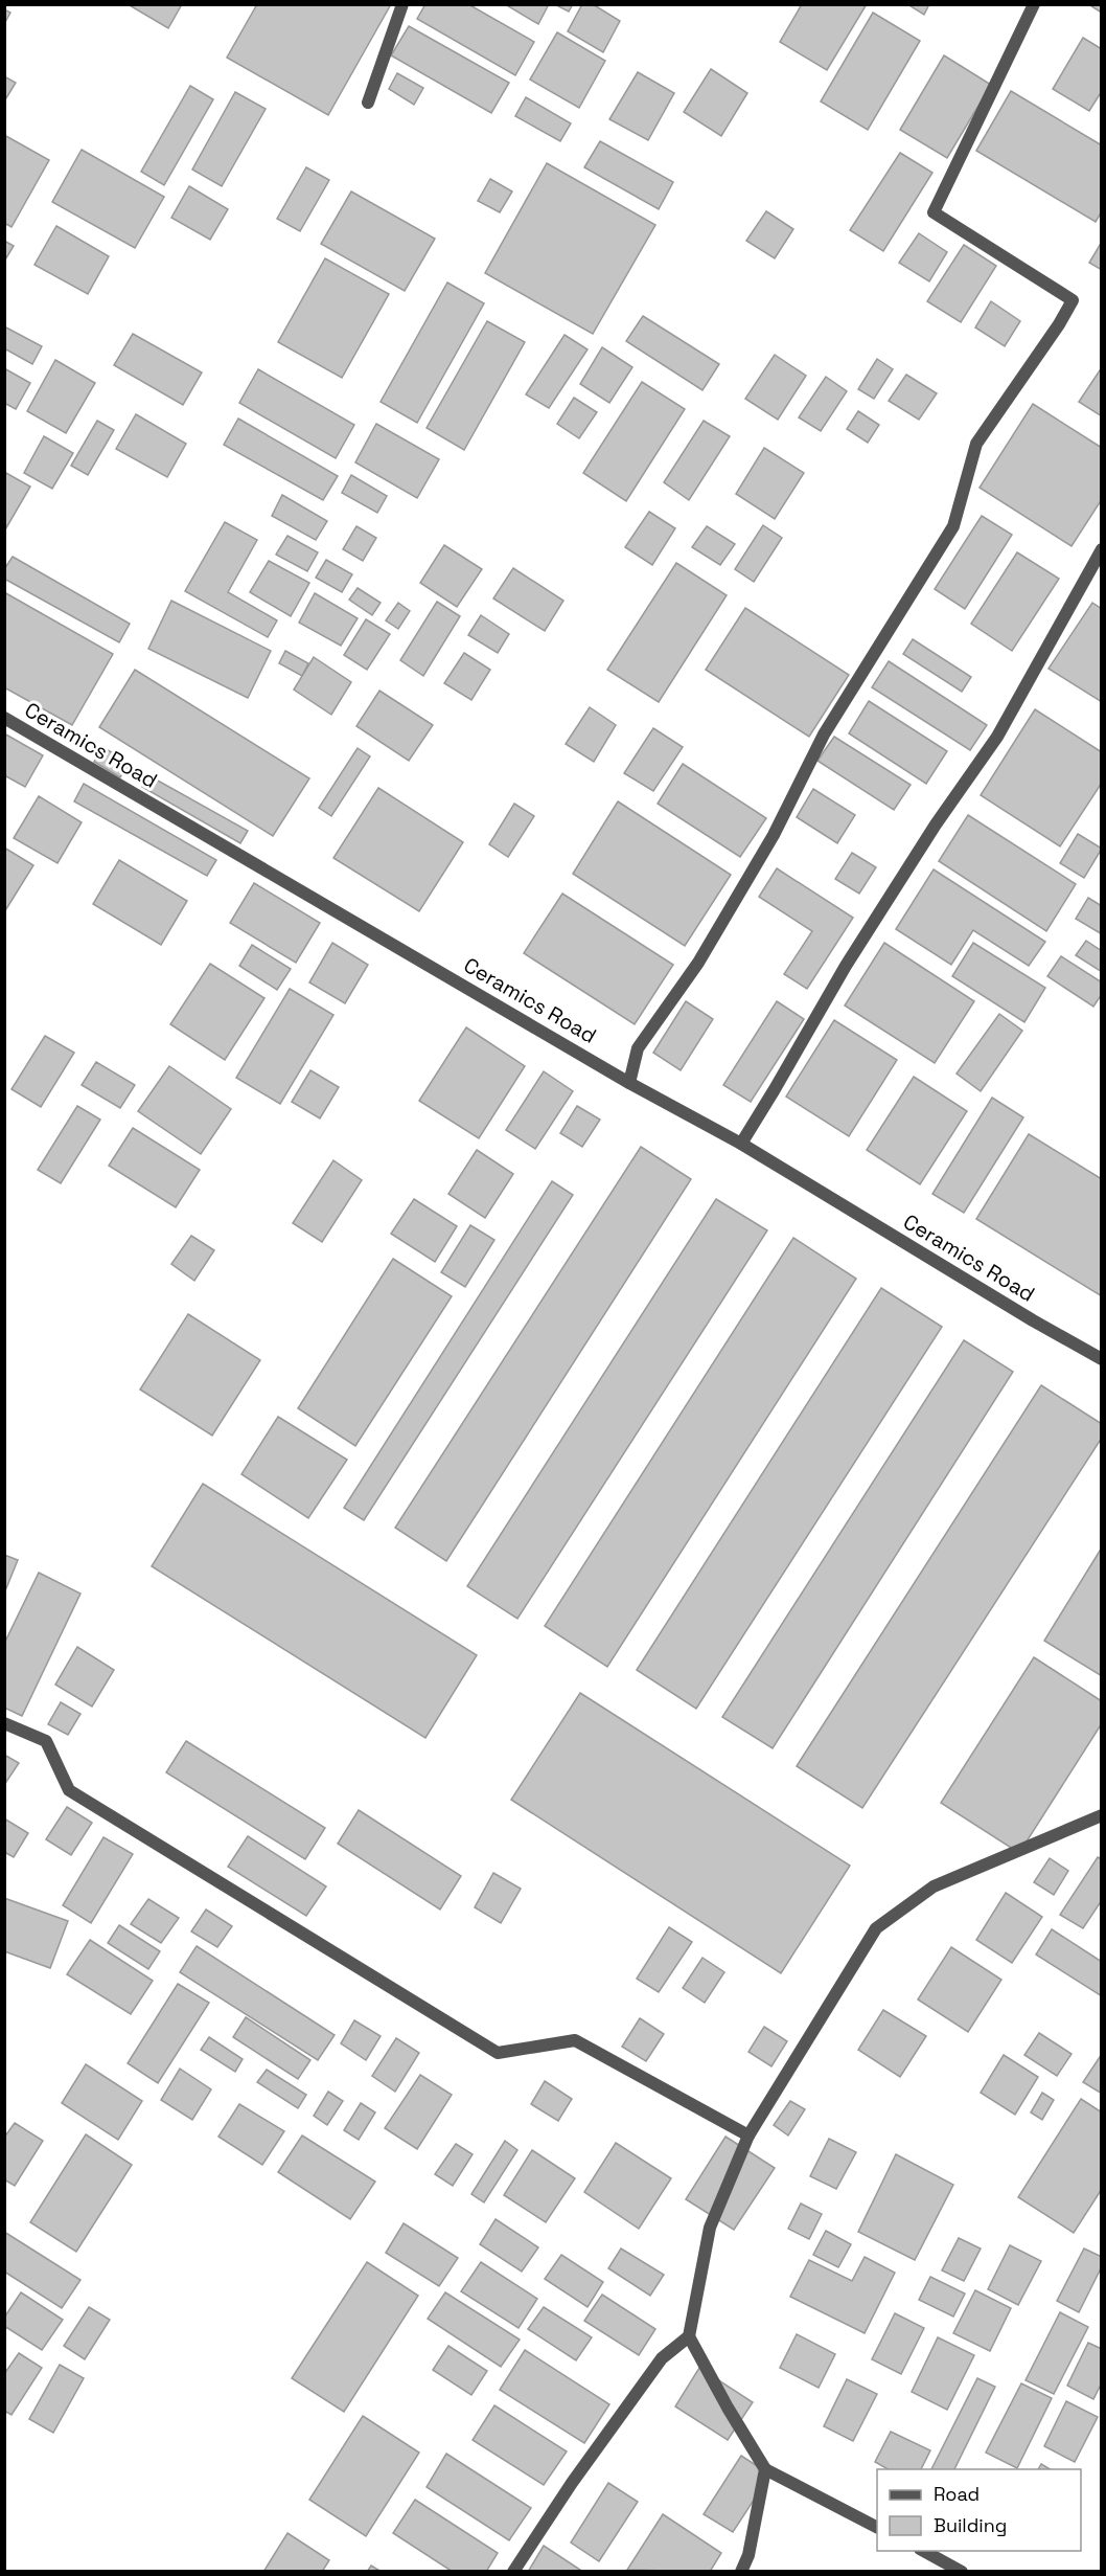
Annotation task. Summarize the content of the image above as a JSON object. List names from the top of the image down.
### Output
{
  "streets": {
    "street": ["Ceramics Road"]
  },
  "legend": ["Road", "Building"]
}
